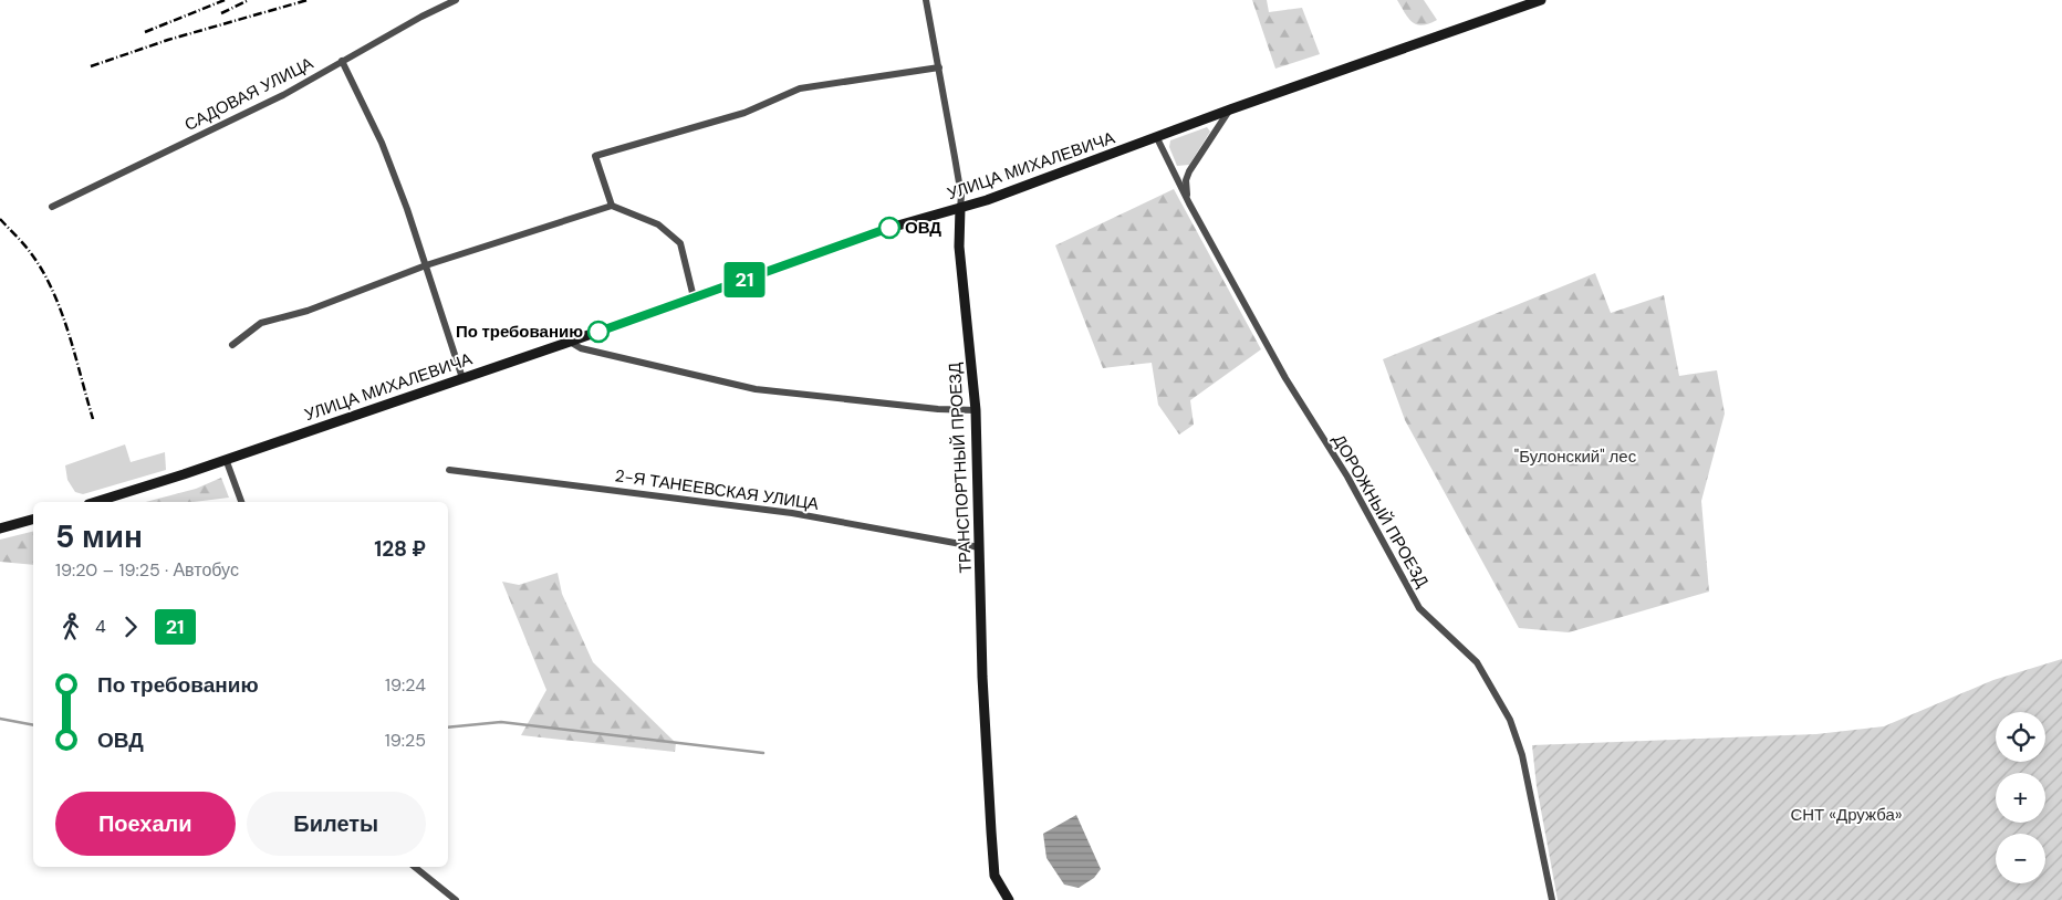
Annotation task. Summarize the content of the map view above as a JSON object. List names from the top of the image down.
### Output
{
  "streets": {
    "main road": ["УЛИЦА МИХАЛЕВИЧА", "ТРАНСПОРТНЫЙ ПРОЕЗД"],
    "street": ["САДОВАЯ УЛИЦА", "2-Я ТАНЕЕВСКАЯ УЛИЦА", "ДОРОЖНЫЙ ПРОЕЗД"]
  },
  "crossings": [
    ["УЛИЦА МИХАЛЕВИЧА", "ТРАНСПОРТНЫЙ ПРОЕЗД"],
    ["УЛИЦА МИХАЛЕВИЧА", "ДОРОЖНЫЙ ПРОЕЗД"],
    ["ТРАНСПОРТНЫЙ ПРОЕЗД", "2-Я ТАНЕЕВСКАЯ УЛИЦА"]
  ],
  "parks": ["\"Булонский\" лес", "СНТ «Дружба»"],
  "places": ["ОВД", "По требованию"],
  "lines": ["bus line 21"],
  "page": {
    "on_map": "21",
    "heading": ["5 мин", "19:20 – 19:25 · Автобус", "128 ₽"],
    "legs": ["4", "21"],
    "list": [
      {
        "name": "По требованию",
        "value": "19:24"
      },
      {
        "name": "ОВД",
        "value": "19:25"
      }
    ],
    "map_buttons": ["+", "−"],
    "buttons": ["Поехали", "Билеты"]
  }
}
